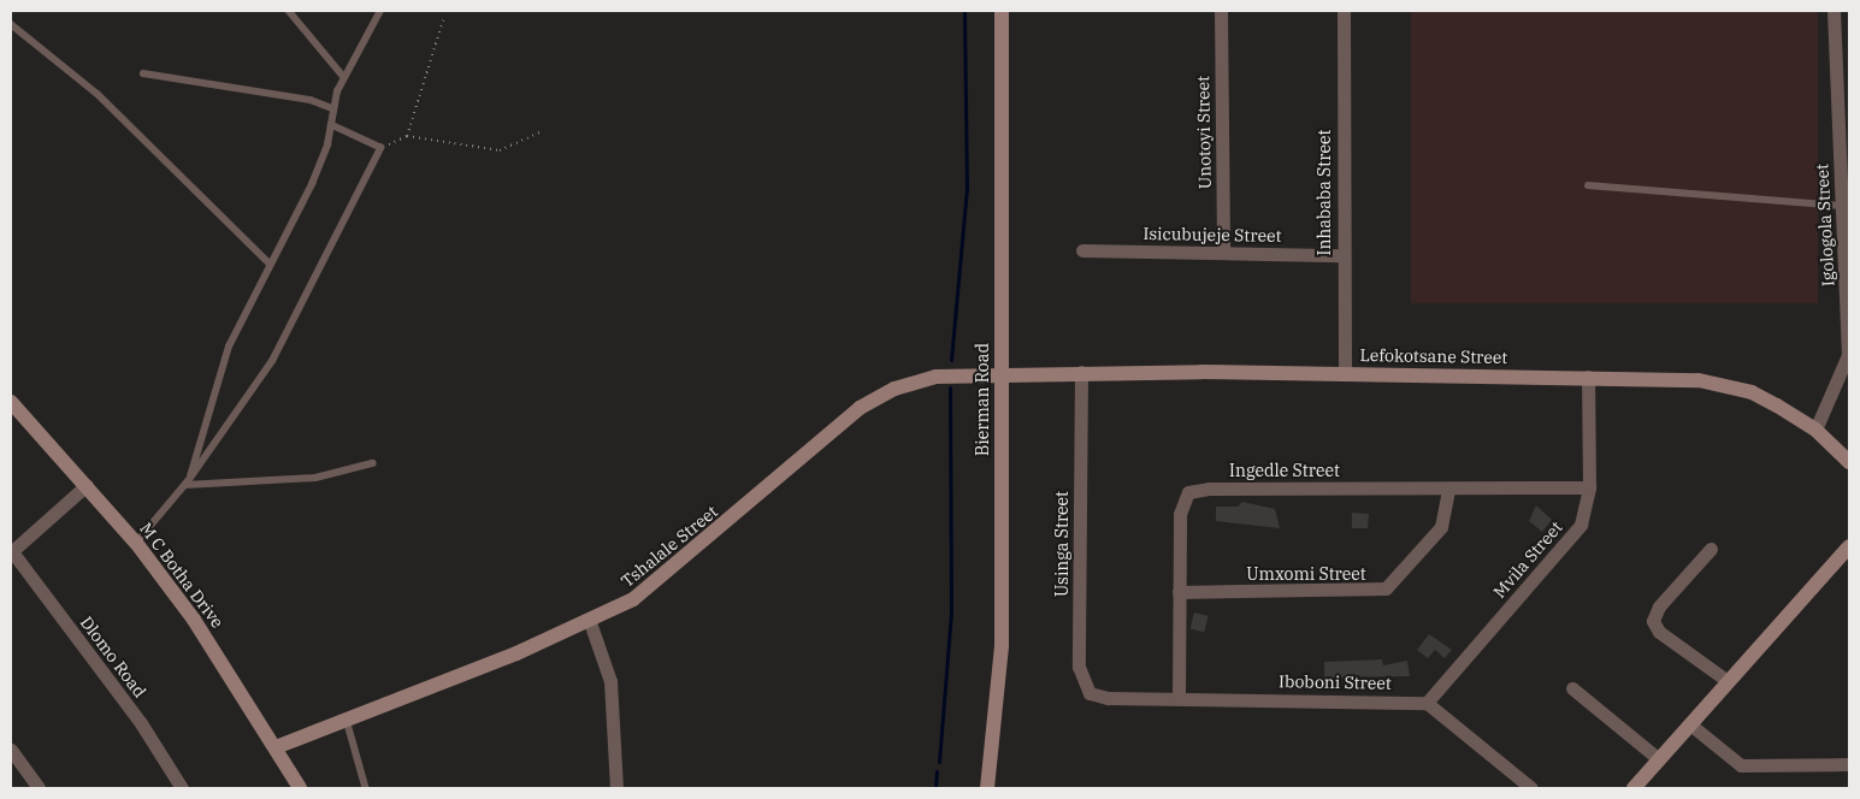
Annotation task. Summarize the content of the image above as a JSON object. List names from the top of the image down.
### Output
{
  "streets": {
    "street": [
      "Unotoyi Street",
      "Inhababa Street",
      "Igologola Street",
      "Isicubujeje Street",
      "Lefokotsane Street",
      "Bierman Road",
      "Ingedle Street",
      "Usinga Street",
      "Tshalale Street",
      "Mvila Street",
      "Umxomi Street",
      "M C Botha Drive",
      "Dlomo Road",
      "Iboboni Street"
    ]
  },
  "crossings": [
    ["Unotoyi Street", "Isicubujeje Street"],
    ["Inhababa Street", "Isicubujeje Street"],
    ["Inhababa Street", "Lefokotsane Street"],
    ["Igologola Street", "Lefokotsane Street"],
    ["Lefokotsane Street", "Bierman Road"],
    ["Lefokotsane Street", "Usinga Street"],
    ["Lefokotsane Street", "Tshalale Street"],
    ["Lefokotsane Street", "Mvila Street"],
    ["Bierman Road", "Tshalale Street"],
    ["Ingedle Street", "Mvila Street"],
    ["Ingedle Street", "Umxomi Street"],
    ["Ingedle Street", "Iboboni Street"],
    ["Usinga Street", "Iboboni Street"],
    ["Tshalale Street", "M C Botha Drive"],
    ["Mvila Street", "Iboboni Street"]
  ]
}
